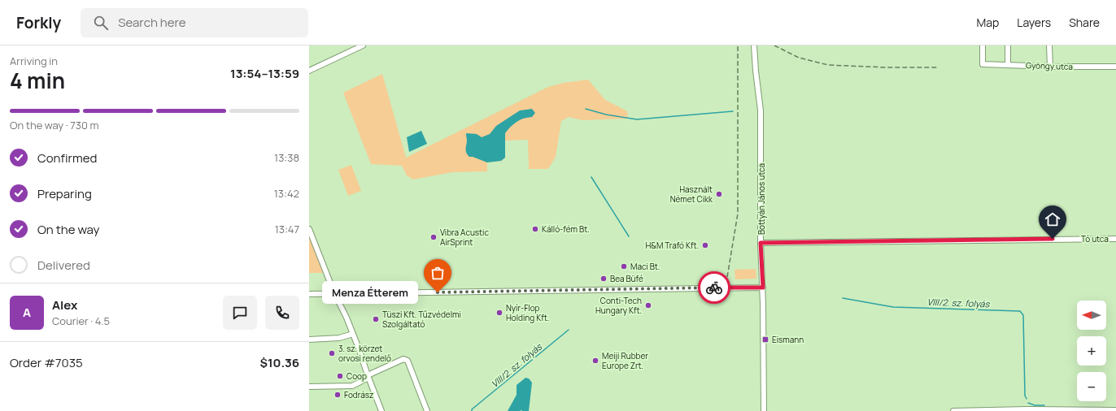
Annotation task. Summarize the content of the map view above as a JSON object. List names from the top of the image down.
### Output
{
  "streets": {
    "street": ["Gyöngy utca", "Bottyán János utca", "Tó utca"]
  },
  "crossings": [
    ["Bottyán János utca", "Tó utca"]
  ],
  "water": ["VIII/2. sz. folyás"],
  "places": {
    "other": [
      "Használt Német Cikk",
      "Kálló-fém Bt.",
      "Vibra Acustic AirSprint",
      "H&M Trafó Kft.",
      "Maci Bt.",
      "Bea Büfé",
      "Menza Étterem",
      "Conti-Tech Hungary Kft.",
      "Nyír-Flop Holding Kft.",
      "Tüszi Kft. Tűzvédelmi Szolgáltató",
      "3. sz. körzet orvosi rendelő",
      "Meiji Rubber Europe Zrt.",
      "Coop",
      "Fodrász"
    ],
    "transit": ["Eismann"]
  },
  "north": "left",
  "page": {
    "header": "Forkly",
    "search": "Search here",
    "nav": ["Map", "Layers", "Share"],
    "heading": ["4 min", "Arriving in", "13:54–13:59"],
    "panel": [
      "Alex",
      "Courier · 4.5",
      "Order #7035",
      "$10.36"
    ],
    "bar": "On the way · 730 m",
    "list": [
      ["Confirmed", "13:38"],
      ["Preparing", "13:42"],
      ["On the way", "13:47"],
      "Delivered"
    ],
    "bubble": "Menza Étterem",
    "round": "A",
    "map_buttons": ["+", "−"]
  }
}
